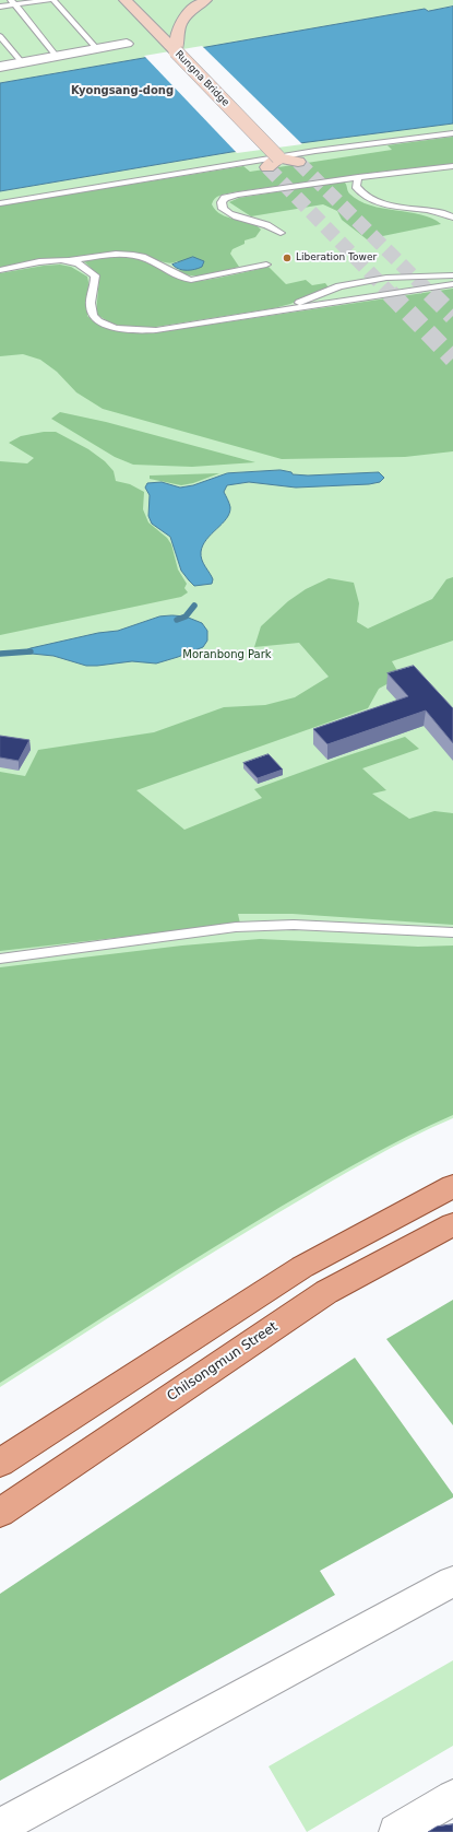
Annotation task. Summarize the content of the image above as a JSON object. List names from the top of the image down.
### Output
{
  "streets": {
    "main road": ["Rungna Bridge", "Chilsongmun Street"]
  },
  "districts": ["Kyongsang-dong"],
  "parks": ["Moranbong Park"],
  "places": ["Liberation Tower"]
}
